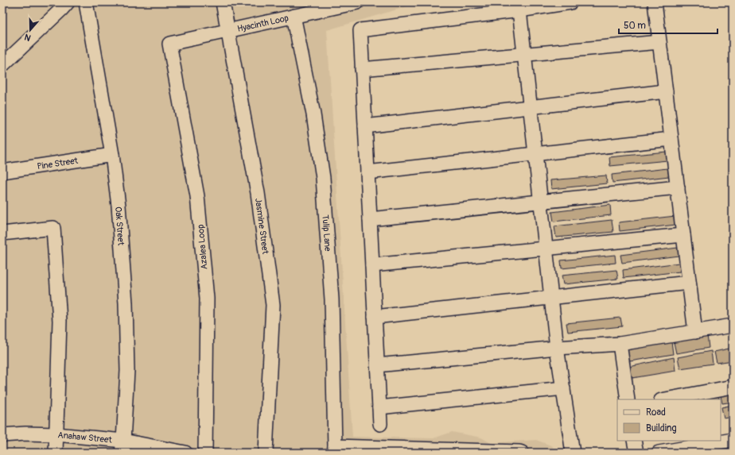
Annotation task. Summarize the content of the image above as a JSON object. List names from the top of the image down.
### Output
{
  "streets": {
    "street": [
      "Hyacinth Loop",
      "Pine Street",
      "Oak Street",
      "Jasmine Street",
      "Tulip Lane",
      "Azalea Loop",
      "Anahaw Street"
    ]
  },
  "crossings": [
    ["Hyacinth Loop", "Jasmine Street"],
    ["Hyacinth Loop", "Tulip Lane"],
    ["Hyacinth Loop", "Azalea Loop"],
    ["Pine Street", "Oak Street"],
    ["Oak Street", "Anahaw Street"]
  ],
  "legend": ["Road", "Building"],
  "scale_bar": "50 m",
  "north": "bottom"
}
